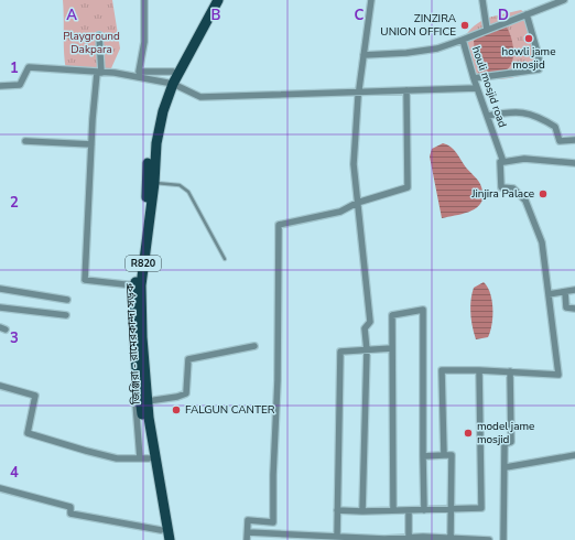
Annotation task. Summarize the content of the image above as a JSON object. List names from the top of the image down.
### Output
{
  "streets": {
    "main road": ["R820", "জিঞ্জিরা - রামেরকান্দা সড়ক"],
    "street": ["houli mosjid road"]
  },
  "parks": ["Playground Dakpara"],
  "places": [
    "ZINZIRA UNION OFFICE",
    "howli jame mosjid",
    "Jinjira Palace",
    "FALGUN CANTER",
    "model jame mosjid"
  ],
  "grid": {
    "columns": [
      "A",
      "B",
      "C",
      "D"
    ],
    "rows": [
      "1",
      "2",
      "3",
      "4"
    ]
  }
}
